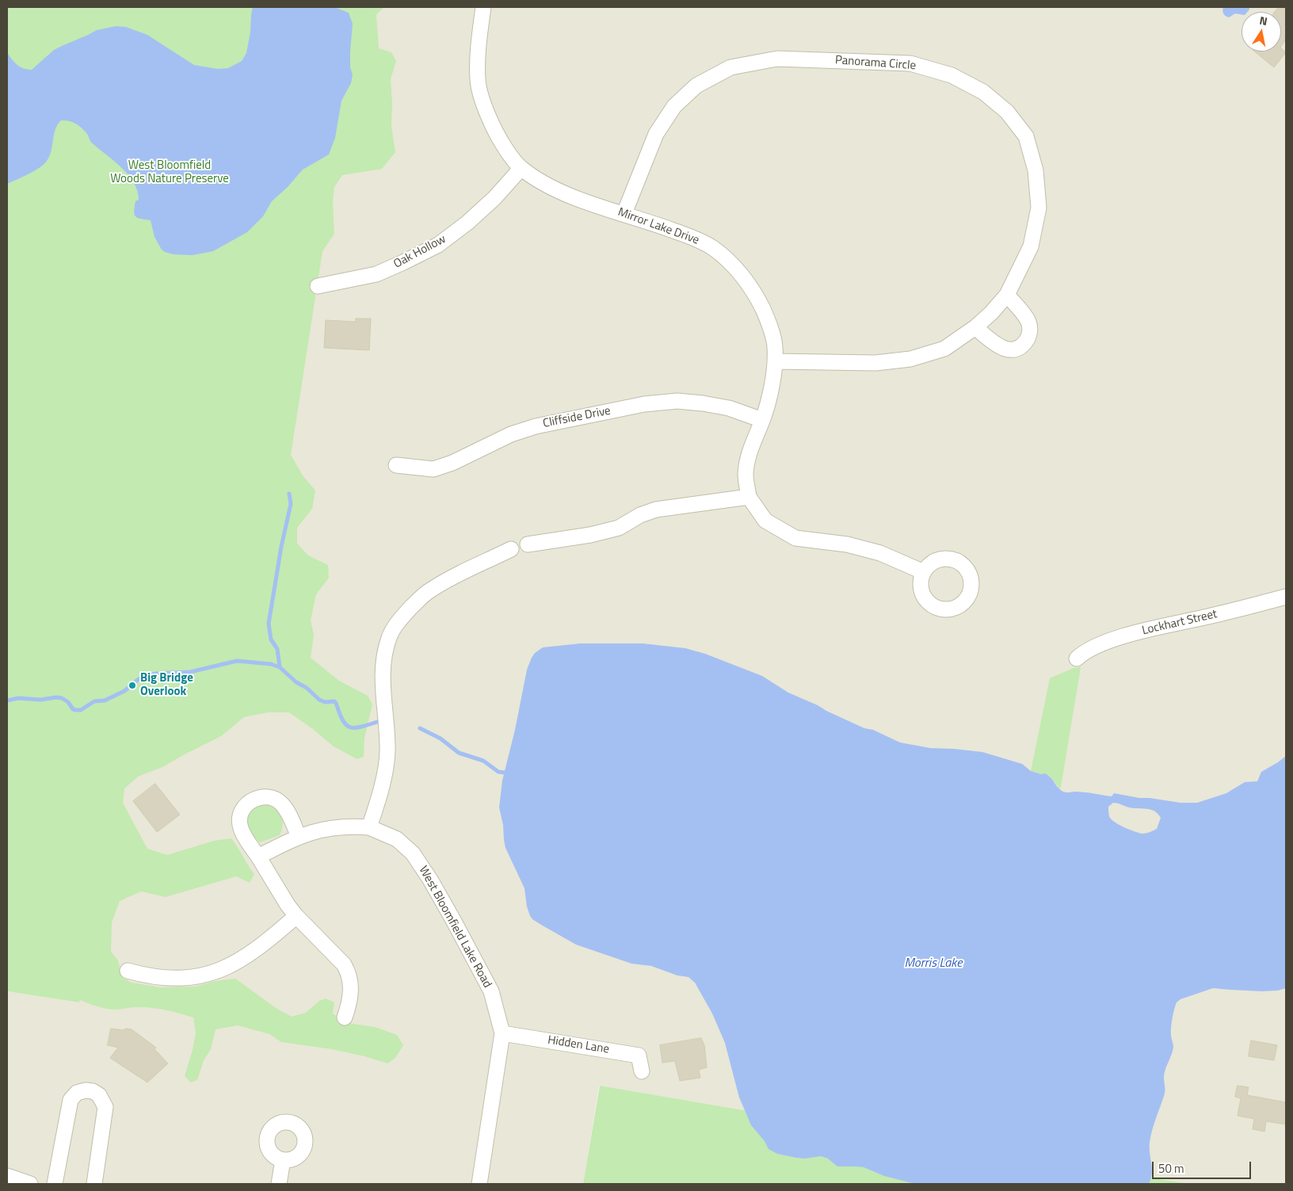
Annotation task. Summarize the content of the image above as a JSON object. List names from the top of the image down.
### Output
{
  "streets": {
    "street": [
      "Panorama Circle",
      "Mirror Lake Drive",
      "Oak Hollow",
      "Cliffside Drive",
      "Lockhart Street",
      "West Bloomfield Lake Road",
      "Hidden Lane"
    ]
  },
  "crossings": [
    ["Panorama Circle", "Mirror Lake Drive"],
    ["Mirror Lake Drive", "Oak Hollow"],
    ["Mirror Lake Drive", "Cliffside Drive"],
    ["West Bloomfield Lake Road", "Hidden Lane"]
  ],
  "water": ["Morris Lake"],
  "parks": ["West Bloomfield Woods Nature Preserve"],
  "places": ["Big Bridge Overlook"],
  "scale_bar": "50 m",
  "north": "top"
}
